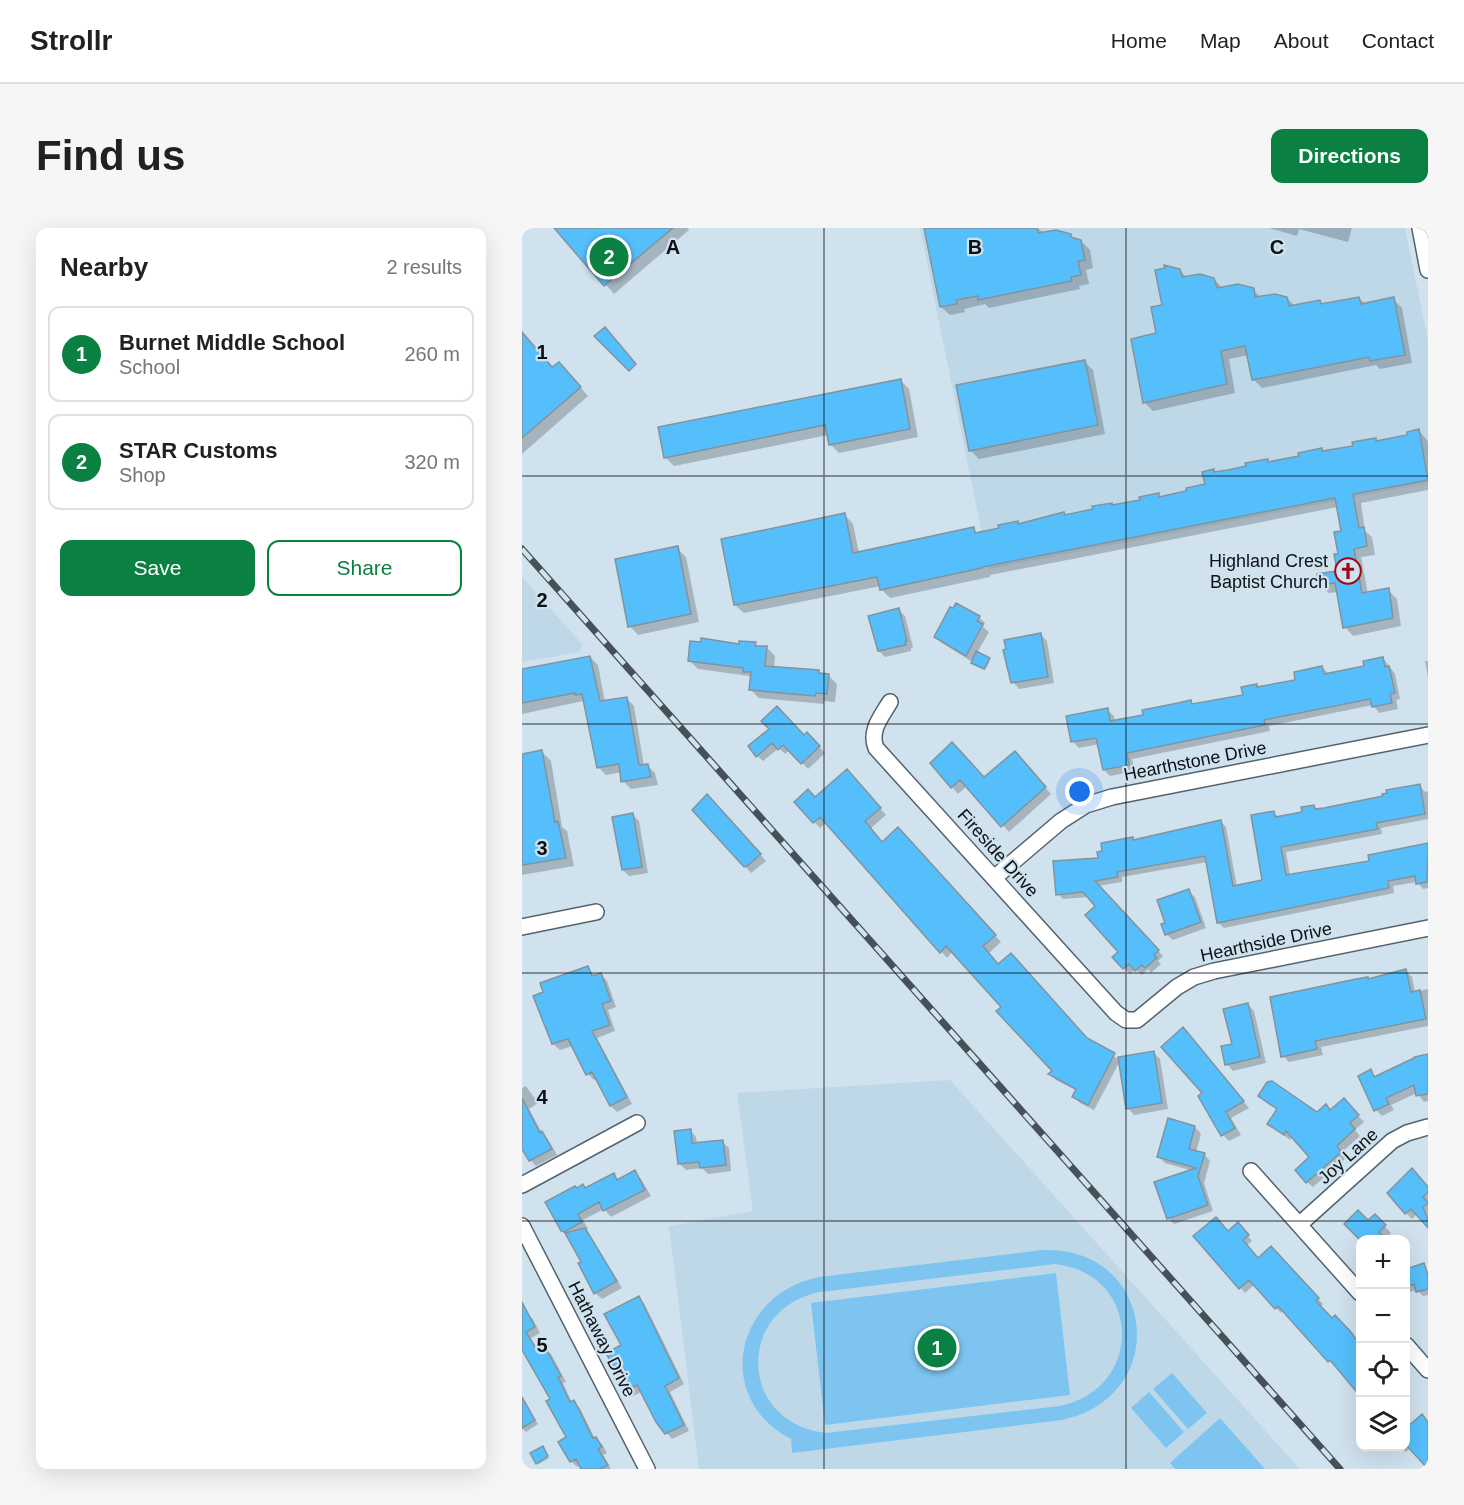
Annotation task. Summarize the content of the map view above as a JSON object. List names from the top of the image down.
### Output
{
  "streets": {
    "street": [
      "Hearthstone Drive",
      "Fireside Drive",
      "Hearthside Drive",
      "Joy Lane",
      "Hathaway Drive"
    ]
  },
  "crossings": [
    ["Hearthstone Drive", "Fireside Drive"],
    ["Fireside Drive", "Hearthside Drive"]
  ],
  "places": {
    "church": ["Highland Crest Baptist Church"]
  },
  "page": {
    "header": "Strollr",
    "nav": [
      "Home",
      "Map",
      "About",
      "Contact"
    ],
    "buttons": [
      "Directions",
      ["Save", "Share"]
    ],
    "title": "Find us",
    "heading": ["Nearby", "2 results"],
    "pins": ["2", "1"],
    "list": [
      {
        "mark": "1",
        "name": "Burnet Middle School",
        "note": "School",
        "value": "260 m"
      },
      {
        "mark": "2",
        "name": "STAR Customs",
        "note": "Shop",
        "value": "320 m"
      }
    ],
    "map_buttons": ["+", "−"]
  },
  "grid": {
    "columns": ["A", "B", "C"],
    "rows": [
      "1",
      "2",
      "3",
      "4",
      "5"
    ]
  }
}
